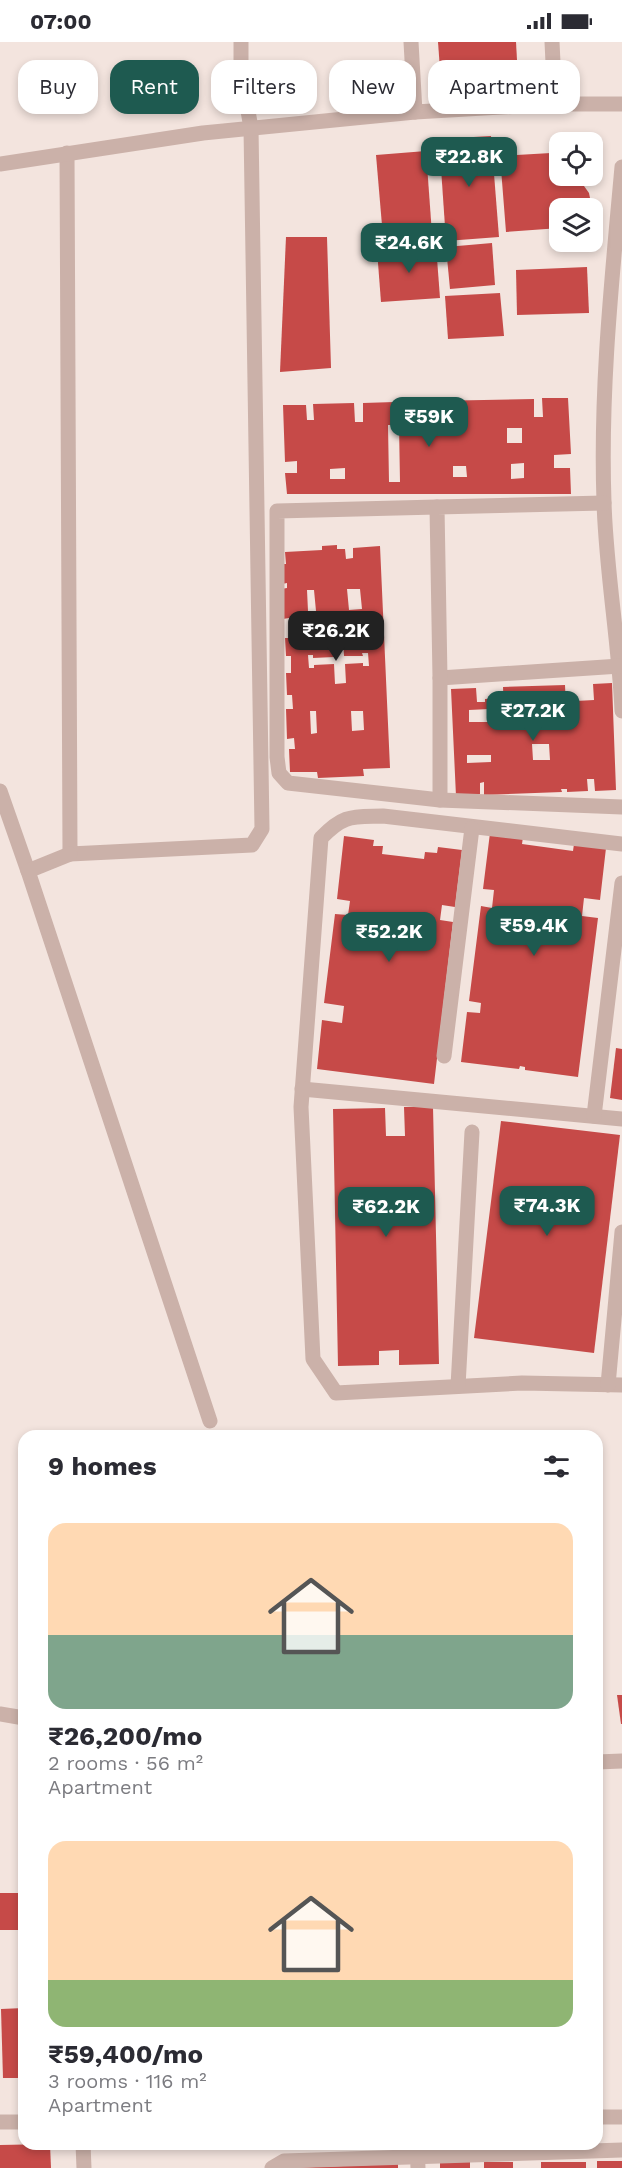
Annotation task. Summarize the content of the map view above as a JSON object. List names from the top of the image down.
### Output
{
  "page": {
    "status": "07:00",
    "chip": [
      "Buy",
      "Rent",
      "Filters",
      "New",
      "Apartment"
    ],
    "price": [
      "₹22.8K",
      "₹24.6K",
      "₹59K",
      "₹26.2K",
      "₹27.2K",
      "₹59.4K",
      "₹52.2K",
      "₹74.3K",
      "₹62.2K"
    ],
    "heading": "9 homes",
    "list": [
      {
        "name": "₹26,200/mo",
        "note": "2 rooms · 56 m² · Apartment"
      },
      {
        "name": "₹59,400/mo",
        "note": "3 rooms · 116 m² · Apartment"
      }
    ]
  }
}
